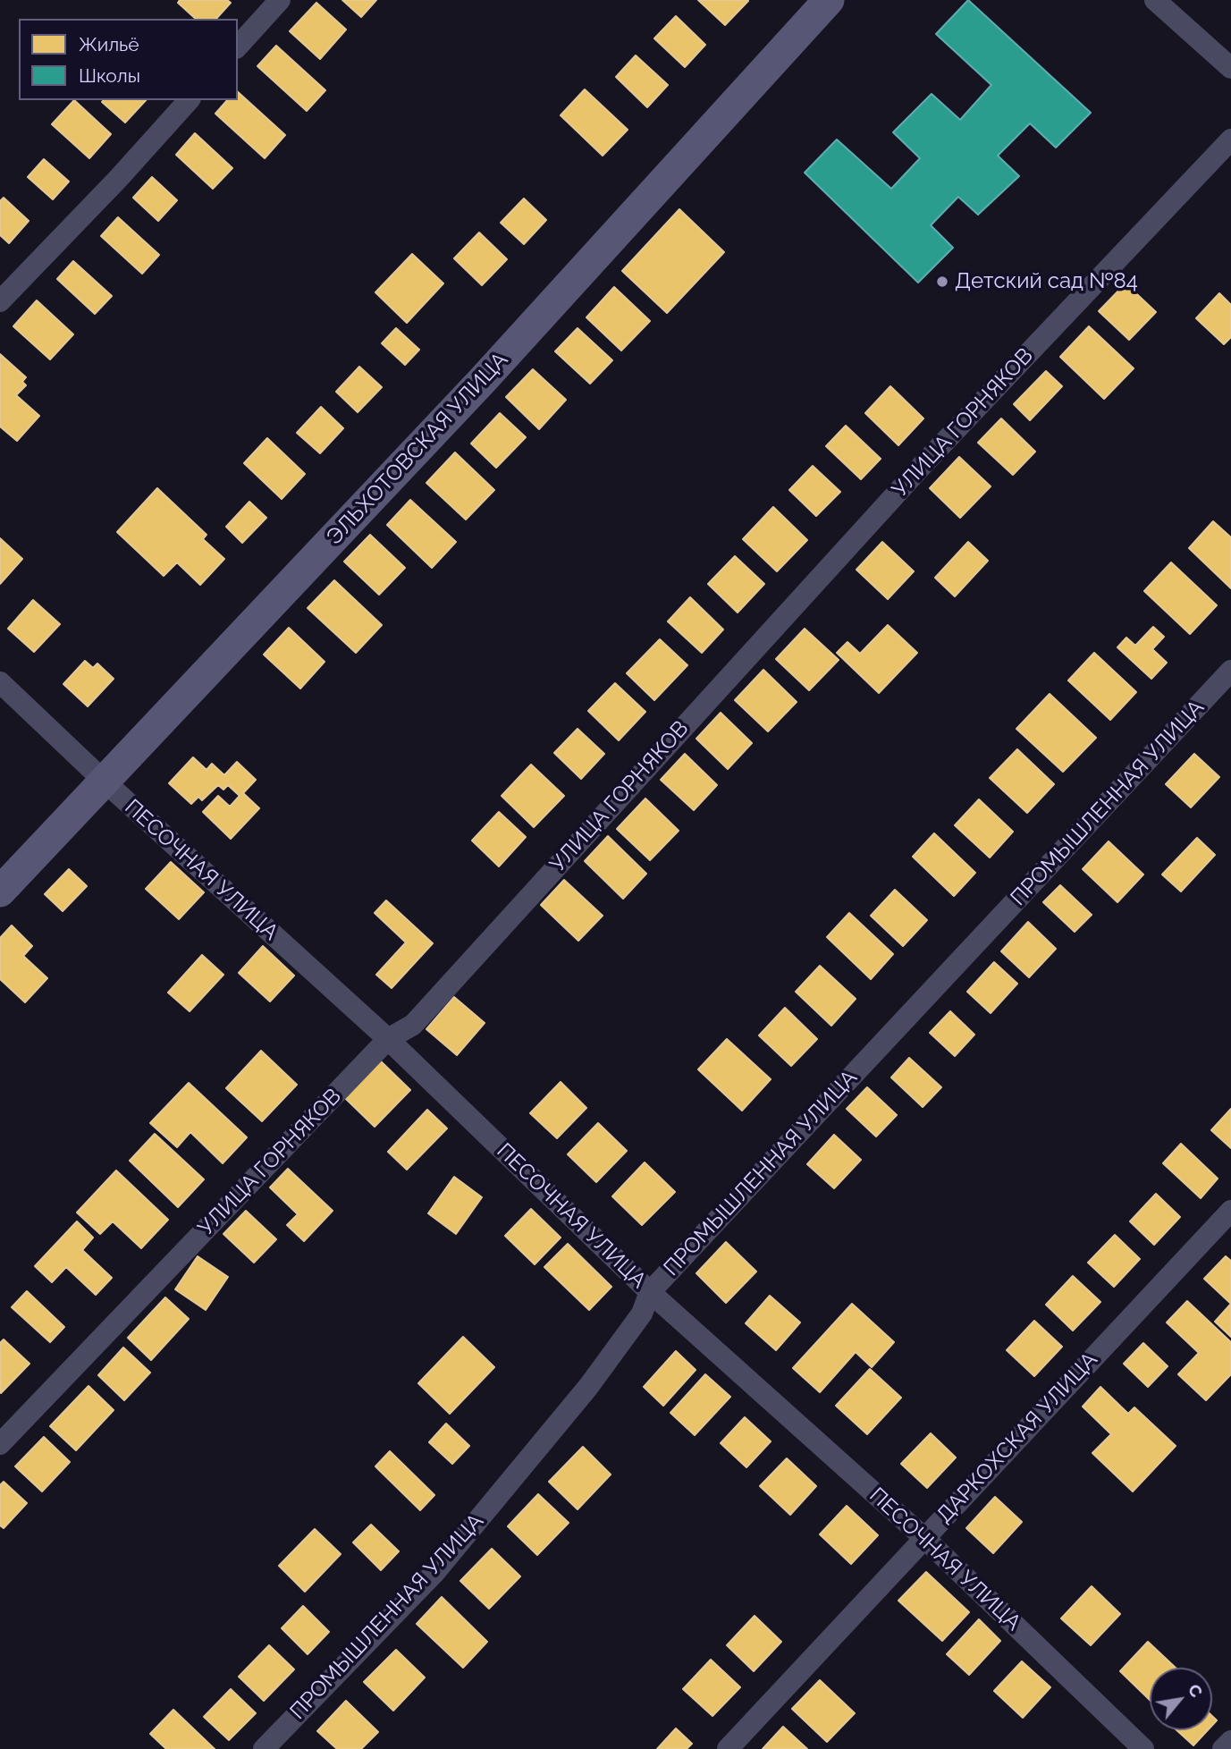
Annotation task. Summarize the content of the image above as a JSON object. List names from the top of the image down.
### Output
{
  "streets": {
    "street": [
      "УЛИЦА ГОРНЯКОВ",
      "ЭЛЬХОТОВСКАЯ УЛИЦА",
      "ПРОМЫШЛЕННАЯ УЛИЦА",
      "ПЕСОЧНАЯ УЛИЦА",
      "ДАРКОХСКАЯ УЛИЦА"
    ]
  },
  "crossings": [
    ["УЛИЦА ГОРНЯКОВ", "ПЕСОЧНАЯ УЛИЦА"],
    ["ЭЛЬХОТОВСКАЯ УЛИЦА", "ПЕСОЧНАЯ УЛИЦА"],
    ["ПРОМЫШЛЕННАЯ УЛИЦА", "ПЕСОЧНАЯ УЛИЦА"],
    ["ПЕСОЧНАЯ УЛИЦА", "ДАРКОХСКАЯ УЛИЦА"]
  ],
  "places": ["Детский сад №84"],
  "legend": ["Жильё", "Школы"],
  "north": "top right"
}
